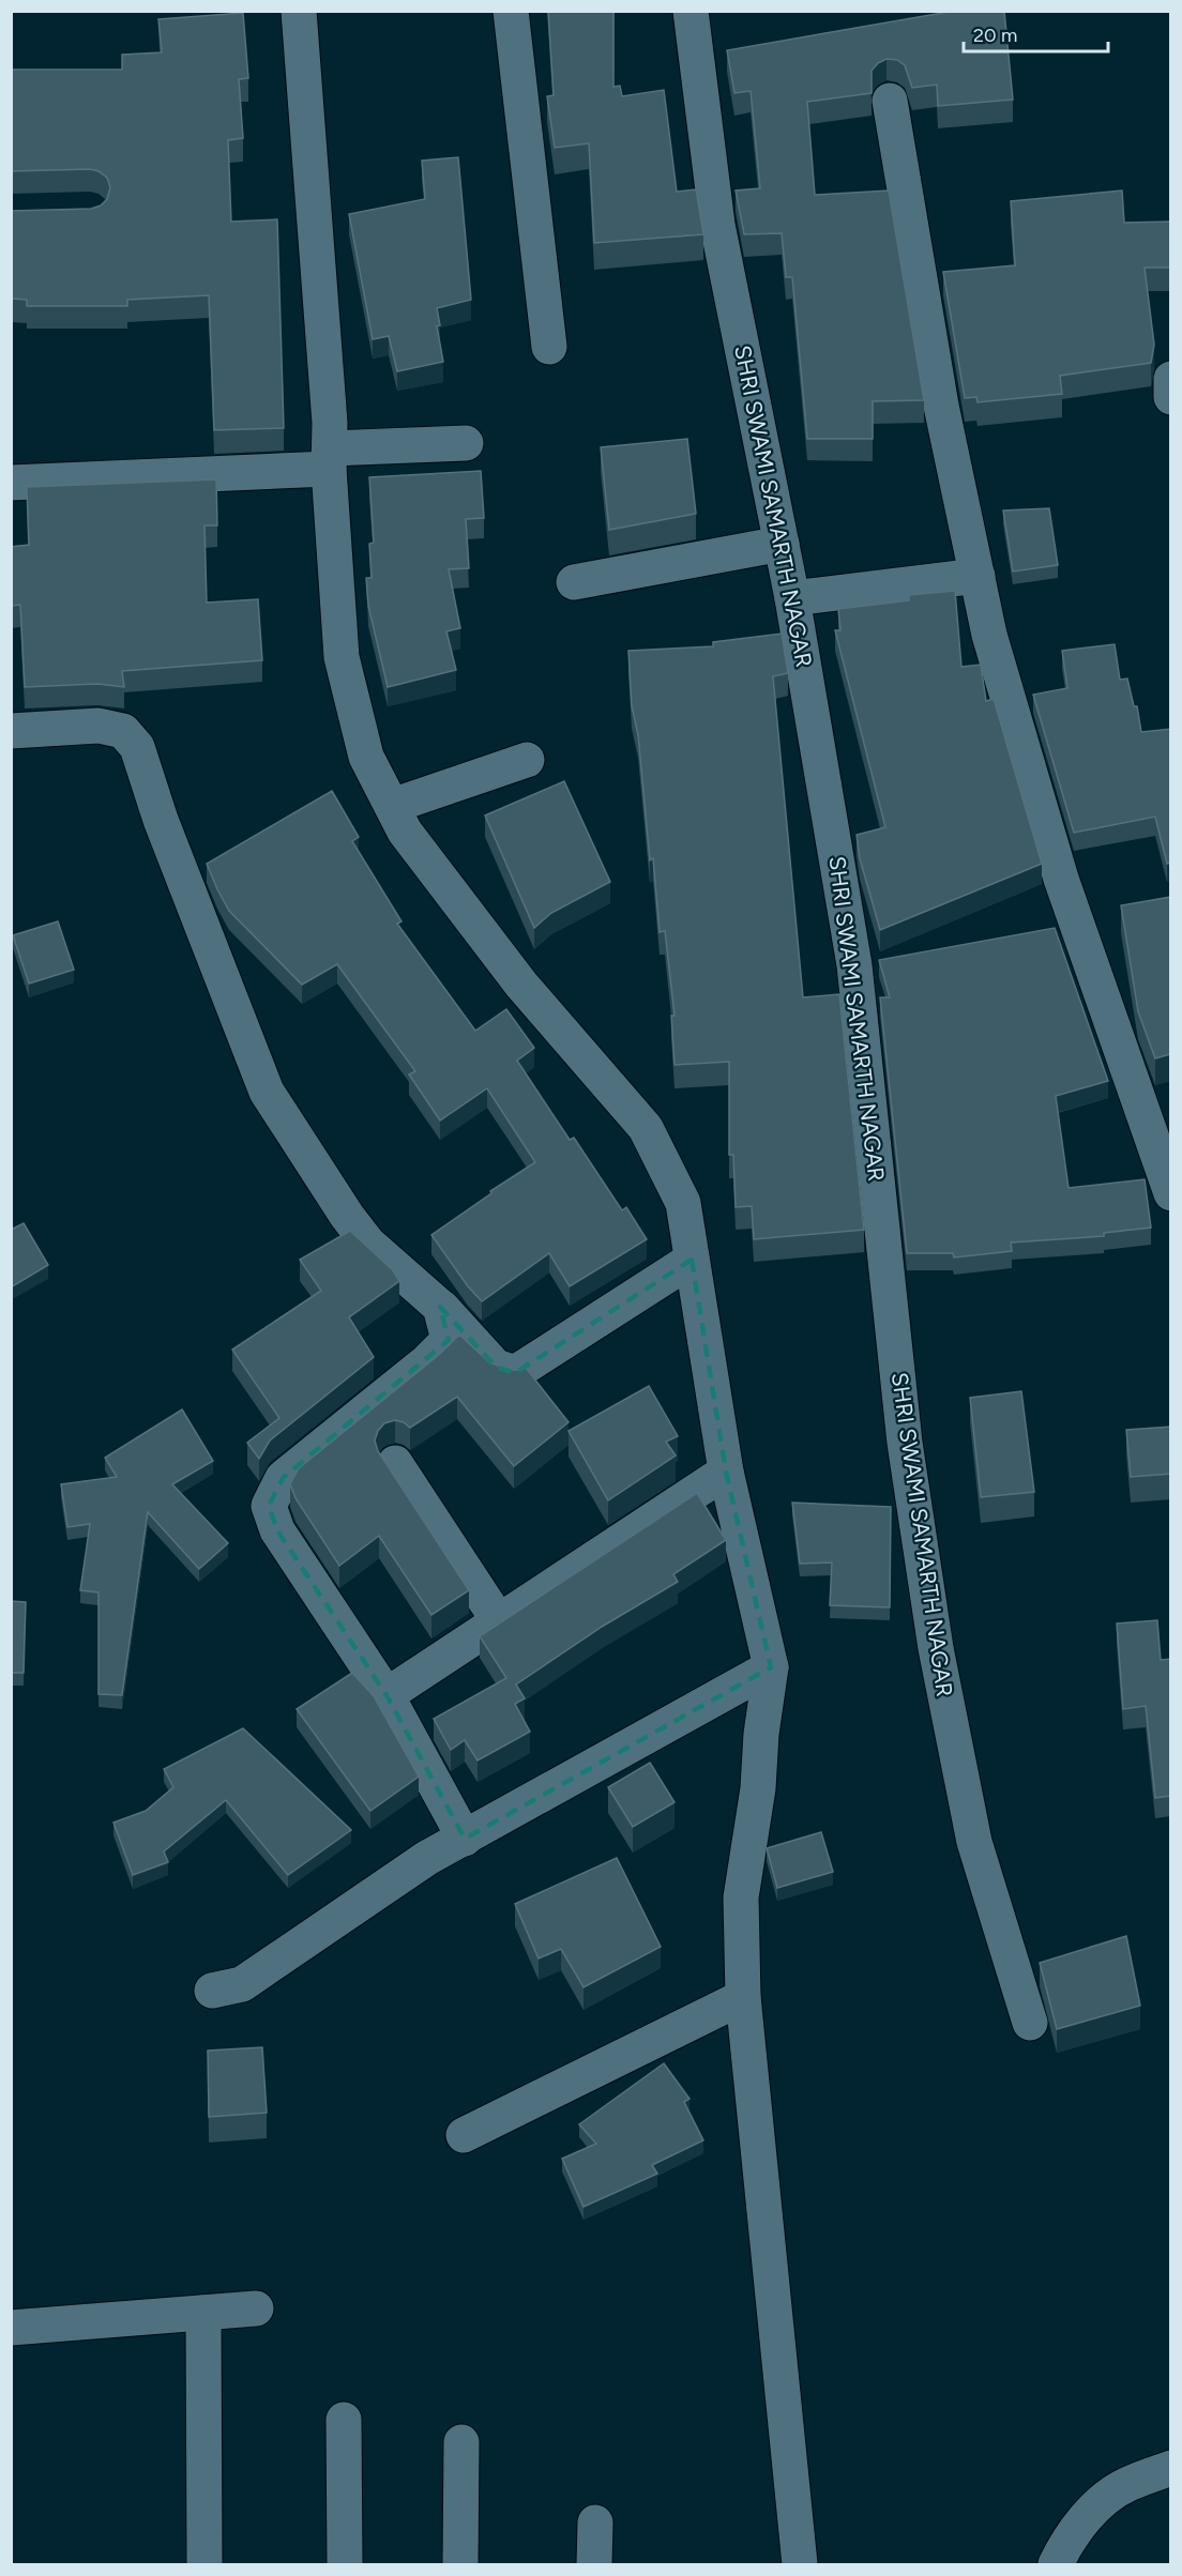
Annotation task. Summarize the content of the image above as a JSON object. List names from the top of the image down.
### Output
{
  "streets": {
    "street": ["SHRI SWAMI SAMARTH NAGAR"]
  },
  "scale_bar": "20 m"
}
